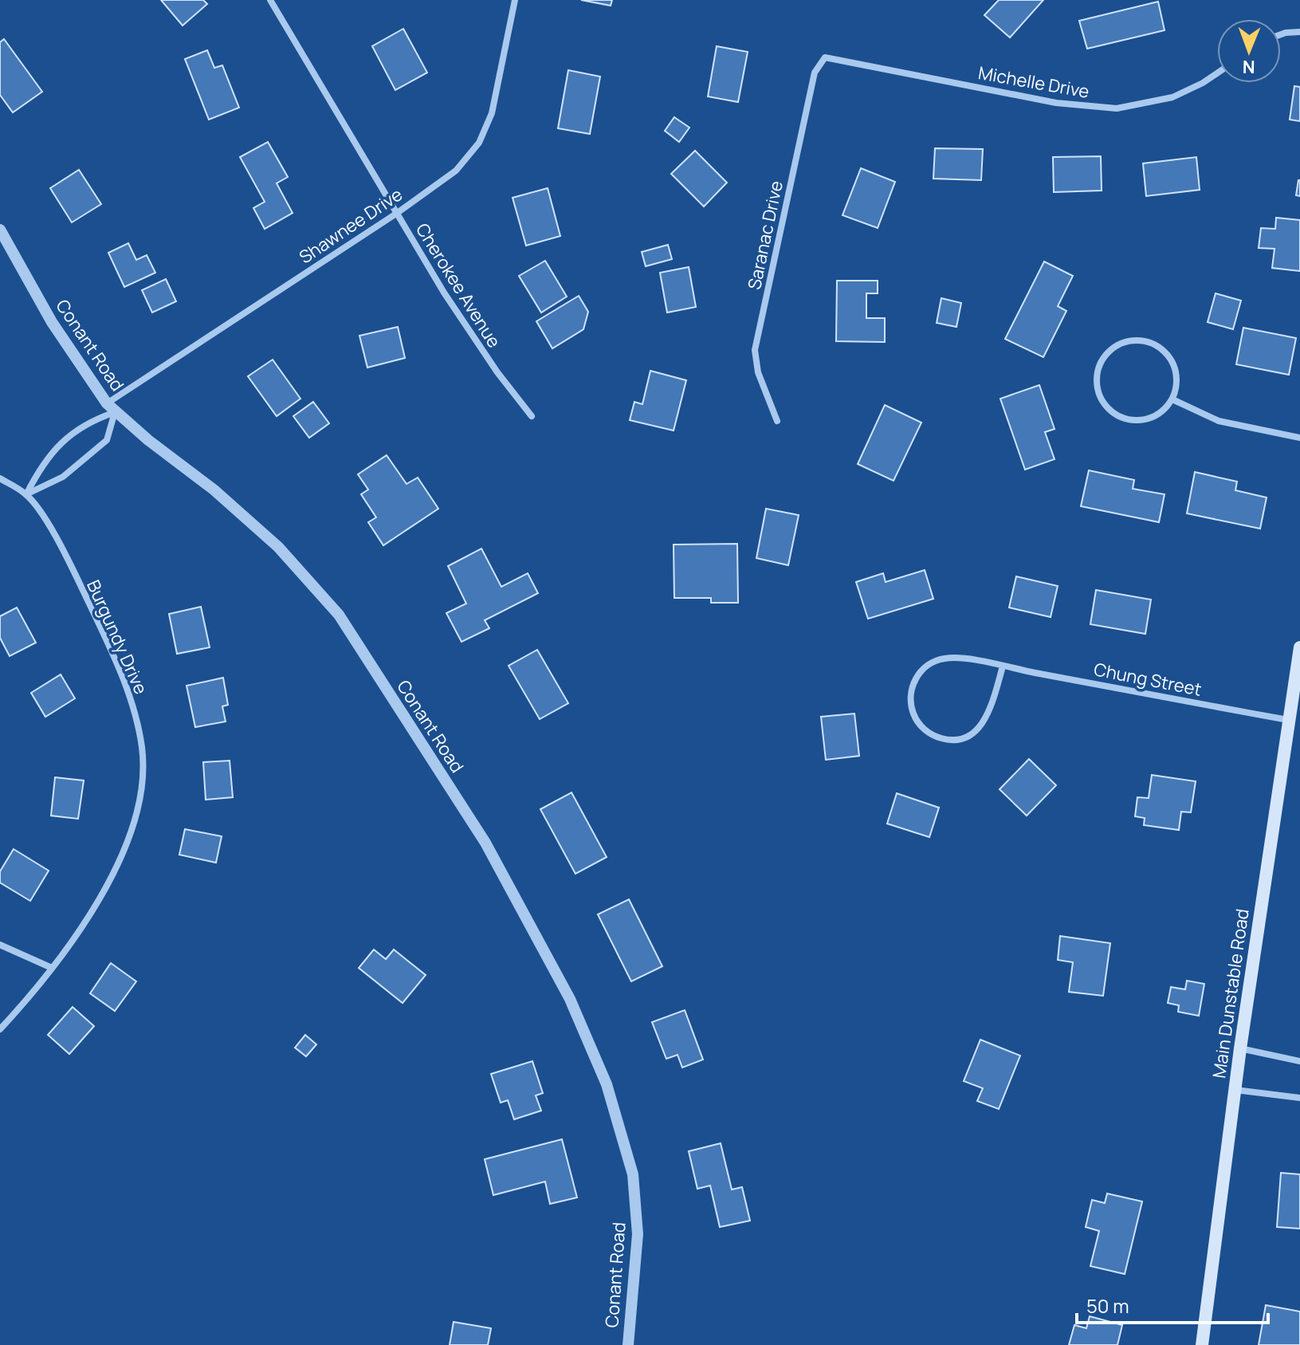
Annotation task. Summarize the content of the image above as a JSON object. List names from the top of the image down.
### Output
{
  "streets": {
    "main road": ["Main Dunstable Road"],
    "street": [
      "Michelle Drive",
      "Shawnee Drive",
      "Saranac Drive",
      "Cherokee Avenue",
      "Conant Road",
      "Burgundy Drive",
      "Chung Street"
    ]
  },
  "crossings": [
    ["Michelle Drive", "Saranac Drive"],
    ["Shawnee Drive", "Cherokee Avenue"],
    ["Shawnee Drive", "Conant Road"],
    ["Chung Street", "Main Dunstable Road"]
  ],
  "scale_bar": "50 m",
  "north": "bottom"
}
